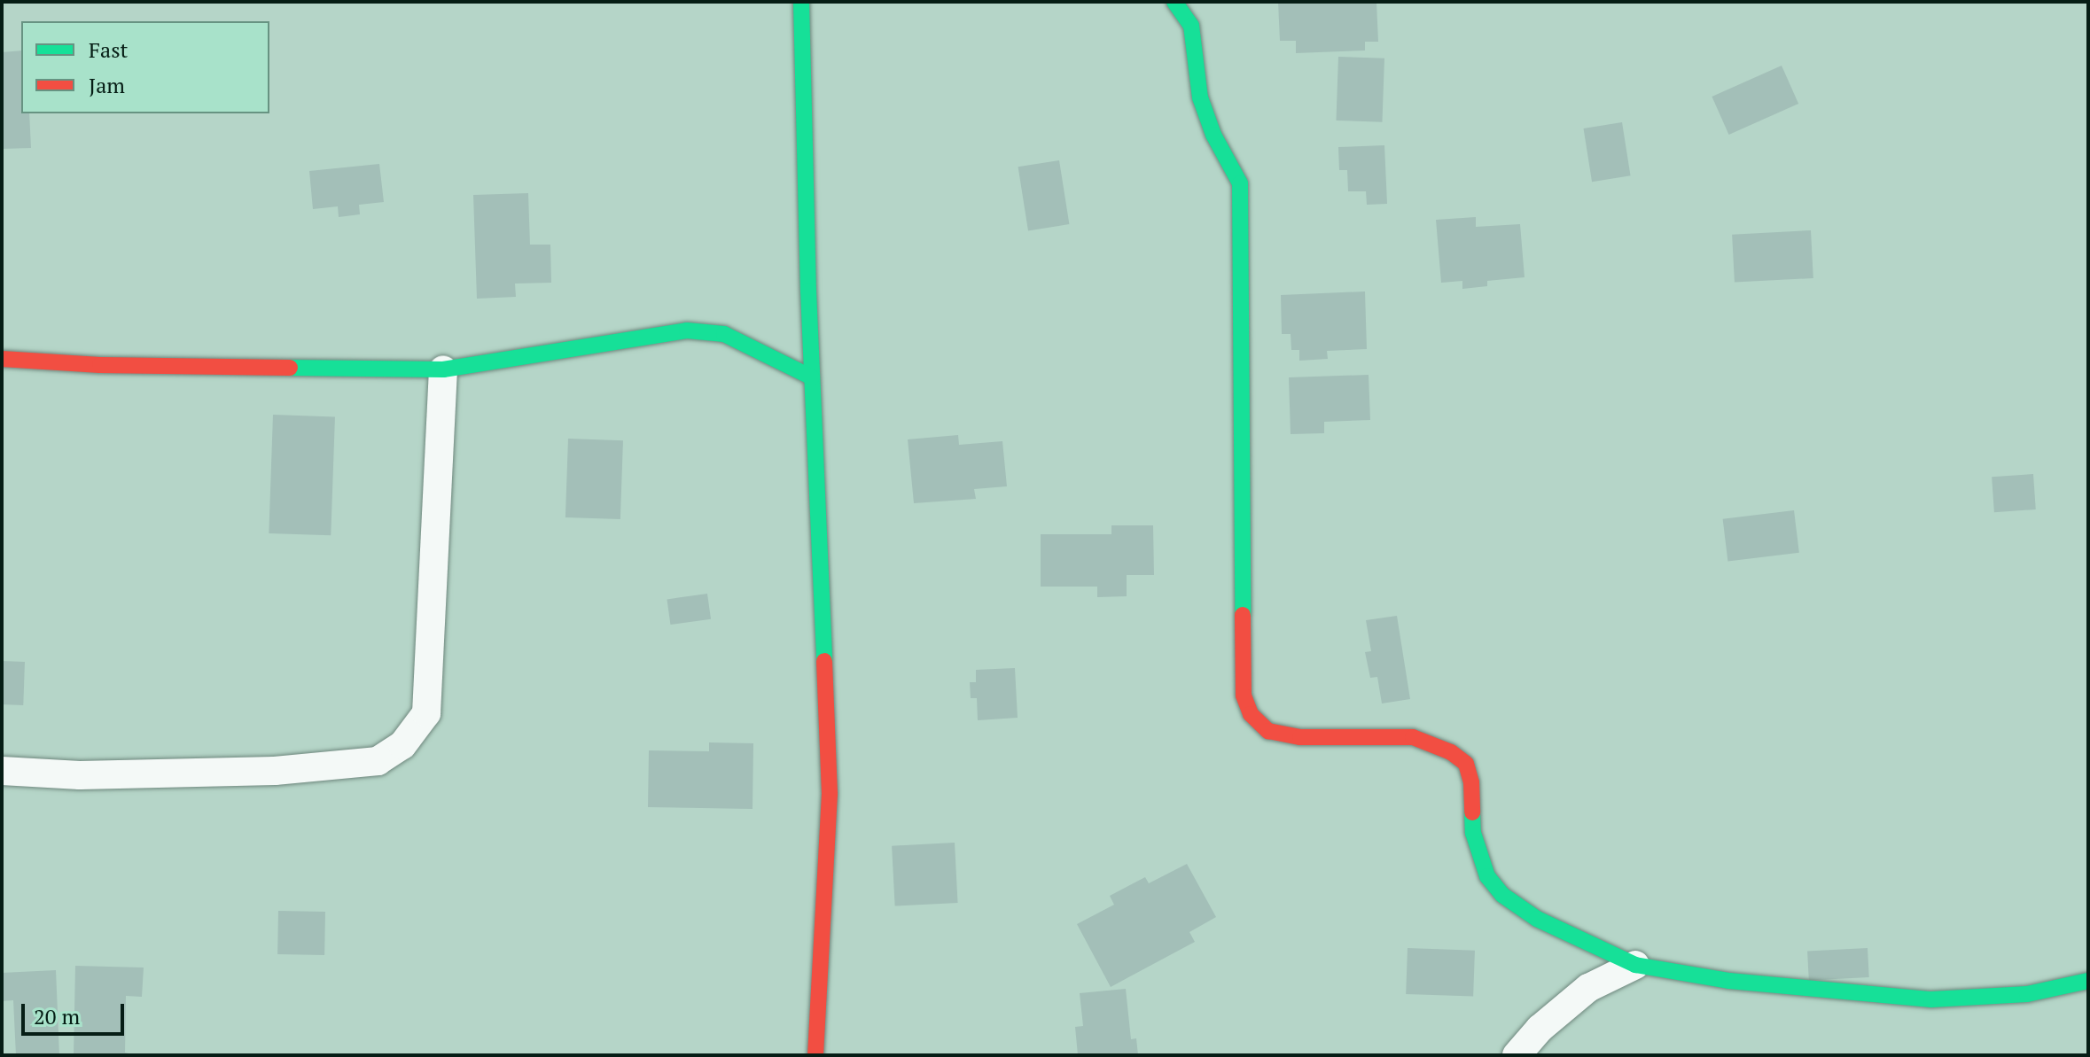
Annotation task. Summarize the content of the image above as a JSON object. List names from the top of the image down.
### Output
{
  "legend": ["Fast", "Jam"],
  "scale_bar": "20 m"
}
